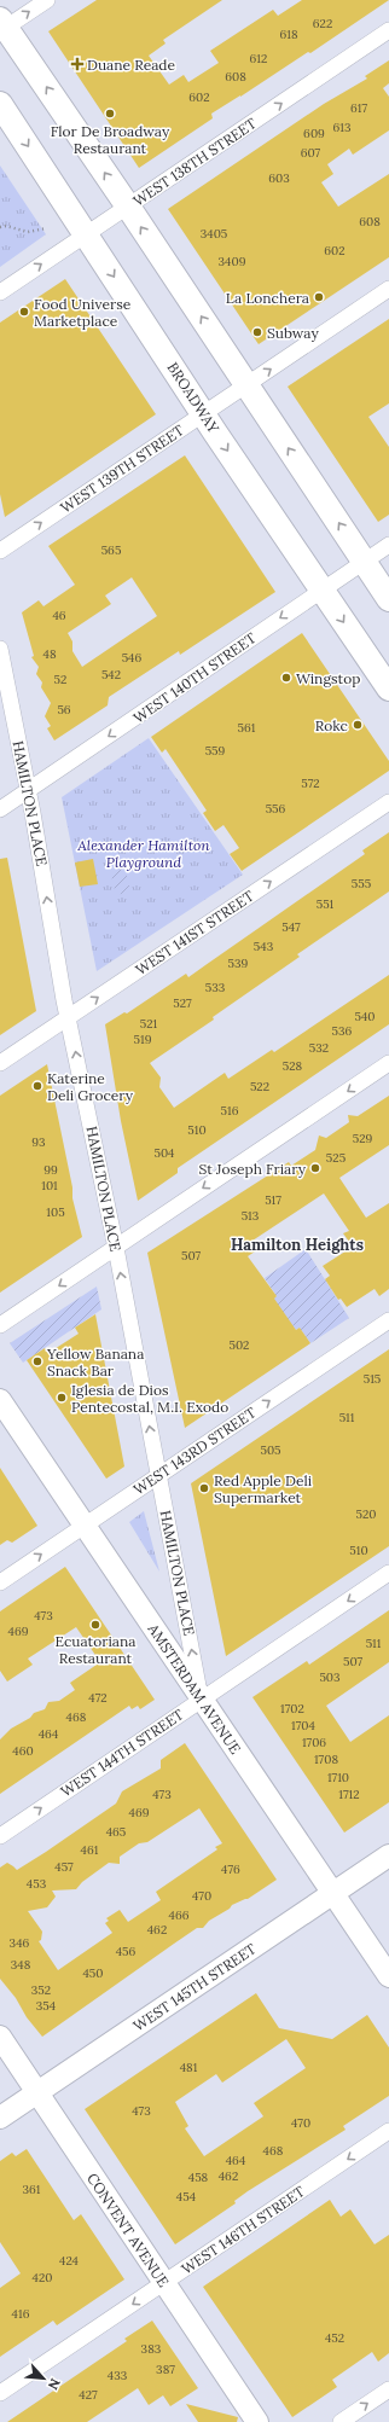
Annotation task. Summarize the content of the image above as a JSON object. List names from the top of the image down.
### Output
{
  "streets": {
    "main road": [
      "BROADWAY",
      "AMSTERDAM AVENUE",
      "WEST 145TH STREET",
      "CONVENT AVENUE"
    ],
    "street": [
      "WEST 138TH STREET",
      "WEST 139TH STREET",
      "WEST 140TH STREET",
      "HAMILTON PLACE",
      "WEST 141ST STREET",
      "WEST 143RD STREET",
      "WEST 144TH STREET",
      "WEST 146TH STREET"
    ]
  },
  "crossings": [
    ["WEST 138TH STREET", "BROADWAY"],
    ["BROADWAY", "WEST 139TH STREET"],
    ["BROADWAY", "WEST 140TH STREET"],
    ["WEST 140TH STREET", "HAMILTON PLACE"],
    ["HAMILTON PLACE", "WEST 141ST STREET"],
    ["HAMILTON PLACE", "WEST 143RD STREET"],
    ["HAMILTON PLACE", "AMSTERDAM AVENUE"],
    ["HAMILTON PLACE", "WEST 144TH STREET"],
    ["WEST 143RD STREET", "AMSTERDAM AVENUE"],
    ["AMSTERDAM AVENUE", "WEST 144TH STREET"],
    ["AMSTERDAM AVENUE", "WEST 145TH STREET"],
    ["WEST 145TH STREET", "CONVENT AVENUE"],
    ["CONVENT AVENUE", "WEST 146TH STREET"]
  ],
  "one_way": [
    "WEST 138TH STREET",
    "WEST 139TH STREET",
    "WEST 140TH STREET",
    "HAMILTON PLACE",
    "WEST 141ST STREET",
    "WEST 143RD STREET",
    "WEST 146TH STREET"
  ],
  "districts": ["Hamilton Heights"],
  "parks": ["Alexander Hamilton Playground"],
  "places": {
    "health": ["Duane Reade"],
    "other": [
      "Flor De Broadway Restaurant",
      "La Lonchera",
      "Food Universe Marketplace",
      "Subway",
      "Wingstop",
      "Rokc",
      "Katerine Deli Grocery",
      "St Joseph Friary",
      "Yellow Banana Snack Bar",
      "Iglesia de Dios Pentecostal, M.I. Exodo",
      "Red Apple Deli Supermarket",
      "Ecuatoriana Restaurant"
    ]
  },
  "house_numbers": [
    "622",
    "618",
    "612",
    "608",
    "602",
    "617",
    "613",
    "609",
    "607",
    "603",
    "608",
    "3405",
    "602",
    "3409",
    "565",
    "46",
    "48",
    "546",
    "542",
    "52",
    "56",
    "561",
    "559",
    "572",
    "556",
    "555",
    "551",
    "547",
    "543",
    "539",
    "533",
    "527",
    "540",
    "521",
    "536",
    "519",
    "532",
    "528",
    "522",
    "516",
    "510",
    "529",
    "93",
    "504",
    "525",
    "99",
    "101",
    "517",
    "105",
    "513",
    "507",
    "502",
    "515",
    "511",
    "505",
    "520",
    "510",
    "473",
    "469",
    "511",
    "507",
    "503",
    "472",
    "1702",
    "468",
    "1704",
    "464",
    "1706",
    "460",
    "1708",
    "1710",
    "473",
    "1712",
    "469",
    "465",
    "461",
    "457",
    "476",
    "453",
    "470",
    "466",
    "462",
    "346",
    "456",
    "348",
    "450",
    "352",
    "354",
    "481",
    "473",
    "470",
    "468",
    "464",
    "462",
    "458",
    "361",
    "454",
    "424",
    "420",
    "416",
    "452",
    "383",
    "387",
    "433",
    "427"
  ],
  "north": "bottom right"
}
